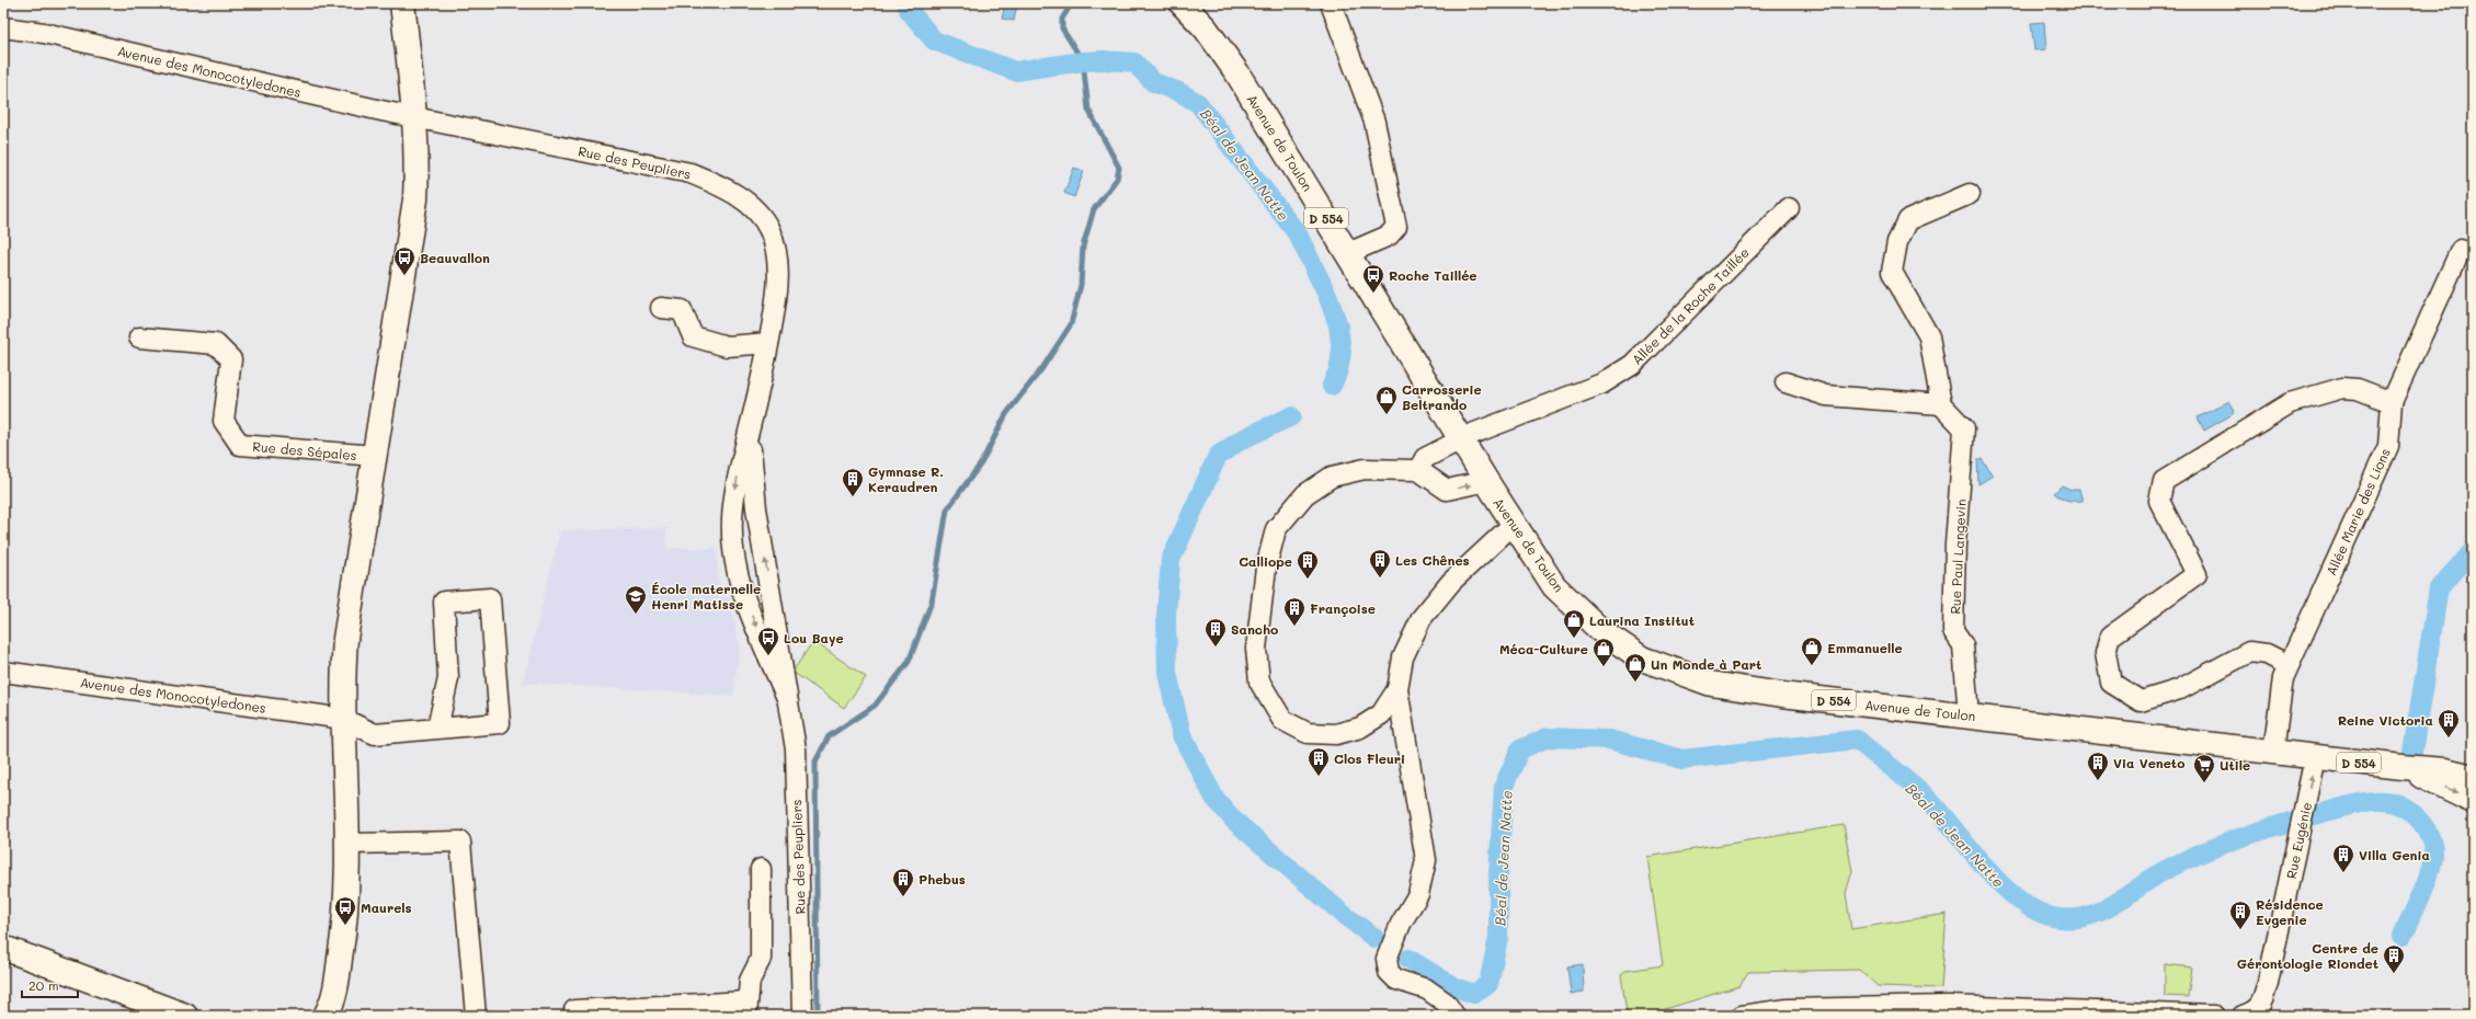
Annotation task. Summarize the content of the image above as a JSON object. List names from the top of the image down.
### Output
{
  "streets": {
    "main road": ["Avenue de Toulon", "D 554"],
    "street": [
      "Avenue des Monocotyledones",
      "Rue des Peupliers",
      "Allée de la Roche Taillée",
      "Rue des Sépales",
      "Allée Marie des Lions",
      "Rue Paul Langevin",
      "Rue Eugénie"
    ]
  },
  "crossings": [
    ["Avenue des Monocotyledones", "Rue des Peupliers"],
    ["Avenue de Toulon", "Allée de la Roche Taillée"],
    ["Avenue de Toulon", "Allée Marie des Lions"],
    ["Avenue de Toulon", "Rue Paul Langevin"],
    ["Avenue de Toulon", "Rue Eugénie"]
  ],
  "one_way": ["Rue Eugénie"],
  "water": ["Béal de Jean Natte"],
  "places": {
    "bus stop": [
      "Beauvallon",
      "Roche Taillée",
      "Lou Baye",
      "Maurels"
    ],
    "shop": [
      "Carrosserie Beltrando",
      "Laurina Institut",
      "Emmanuelle",
      "Méca-Culture",
      "Un Monde à Part"
    ],
    "building": [
      "Gymnase R. Keraudren",
      "Les Chênes",
      "Calliope",
      "Françoise",
      "Sancho",
      "Reine Victoria",
      "Clos Fleuri",
      "Via Veneto",
      "Villa Genia",
      "Phebus",
      "Résidence Evgenie",
      "Centre de Gérontologie Riondet"
    ],
    "school or university": ["École maternelle Henri Matisse"],
    "supermarket": ["Utile"]
  },
  "scale_bar": "20 m"
}
